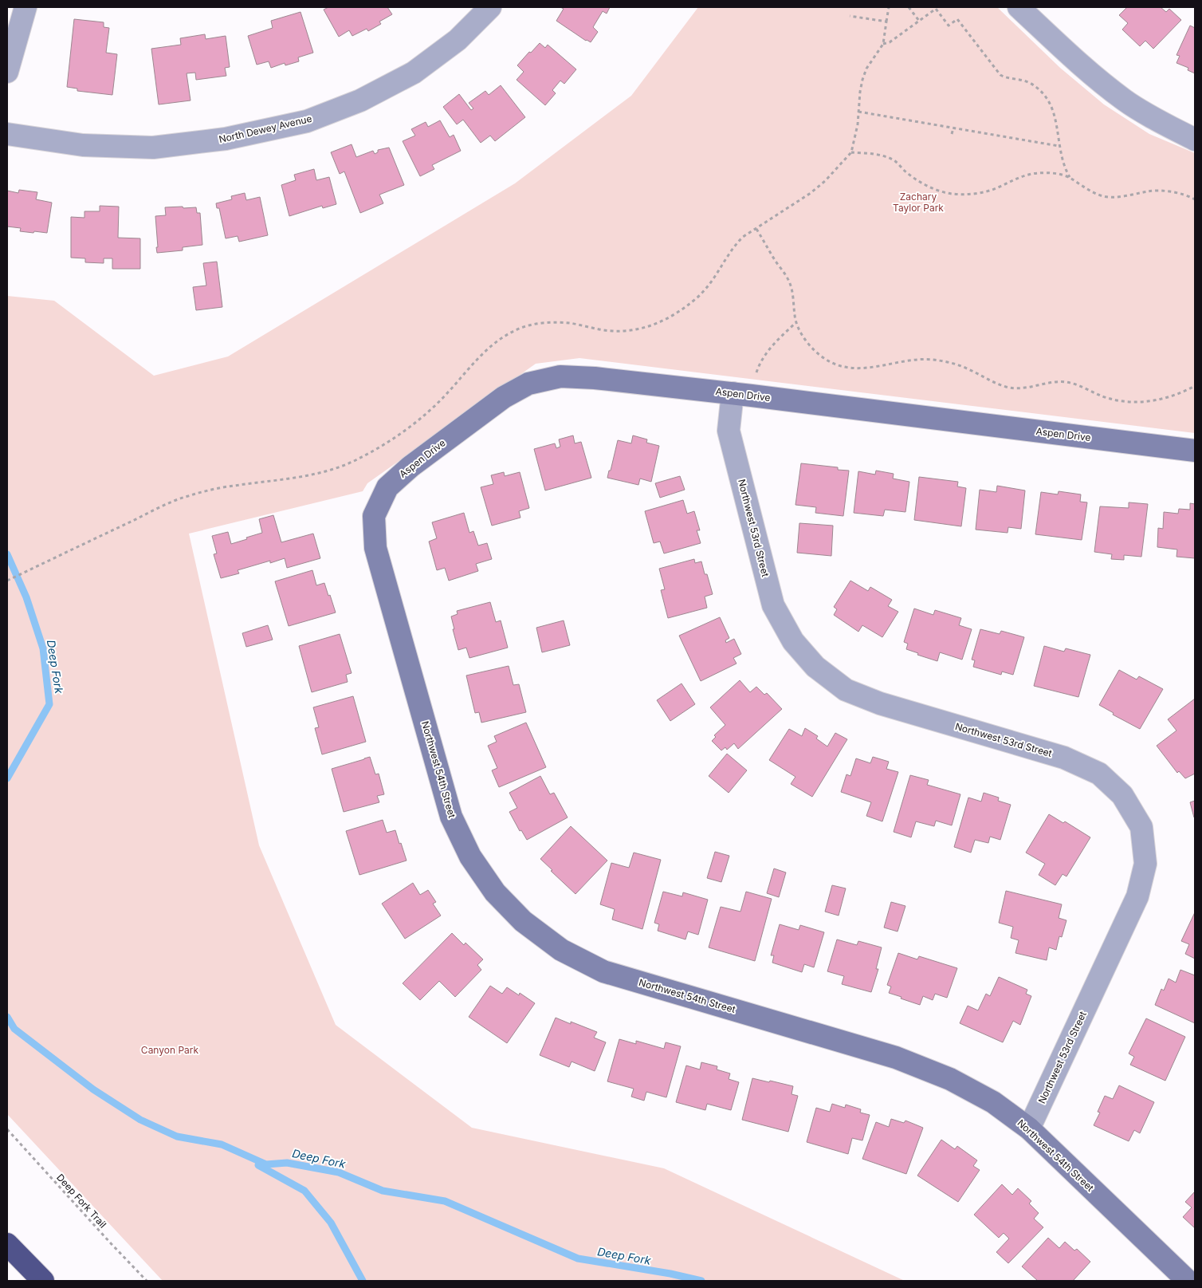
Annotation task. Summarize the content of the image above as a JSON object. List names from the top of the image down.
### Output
{
  "streets": {
    "street": [
      "North Dewey Avenue",
      "Aspen Drive",
      "Northwest 53rd Street",
      "Northwest 54th Street"
    ],
    "path": ["Deep Fork Trail"]
  },
  "crossings": [
    ["Aspen Drive", "Northwest 53rd Street"],
    ["Aspen Drive", "Northwest 54th Street"],
    ["Northwest 53rd Street", "Northwest 54th Street"]
  ],
  "water": ["Deep Fork"],
  "parks": ["Zachary Taylor Park", "Canyon Park"]
}
